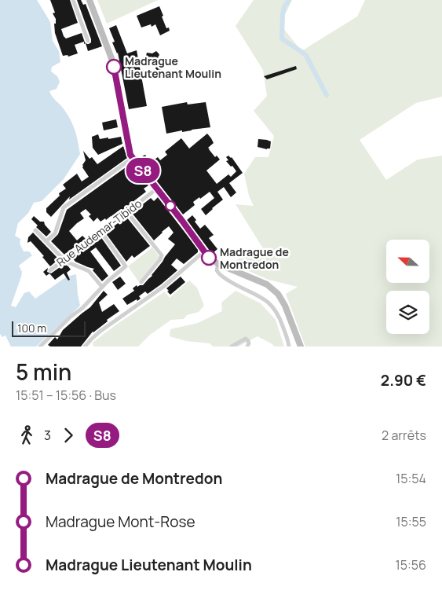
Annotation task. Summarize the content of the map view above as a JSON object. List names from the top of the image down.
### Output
{
  "streets": {
    "street": ["Rue Audemar-Tibido"]
  },
  "places": ["Madrague Lieutenant Moulin", "Madrague de Montredon"],
  "lines": ["bus line S8"],
  "scale_bar": "100 m",
  "north": "left",
  "page": {
    "on_map": "S8",
    "scale": "100 m",
    "heading": ["5 min", "15:51 – 15:56 · Bus", "2.90 €"],
    "legs": ["3", "S8", "2 arrêts"],
    "list": [
      {
        "name": "Madrague de Montredon",
        "value": "15:54"
      },
      {
        "name": "Madrague Mont-Rose",
        "value": "15:55"
      },
      {
        "name": "Madrague Lieutenant Moulin",
        "value": "15:56"
      }
    ]
  }
}
